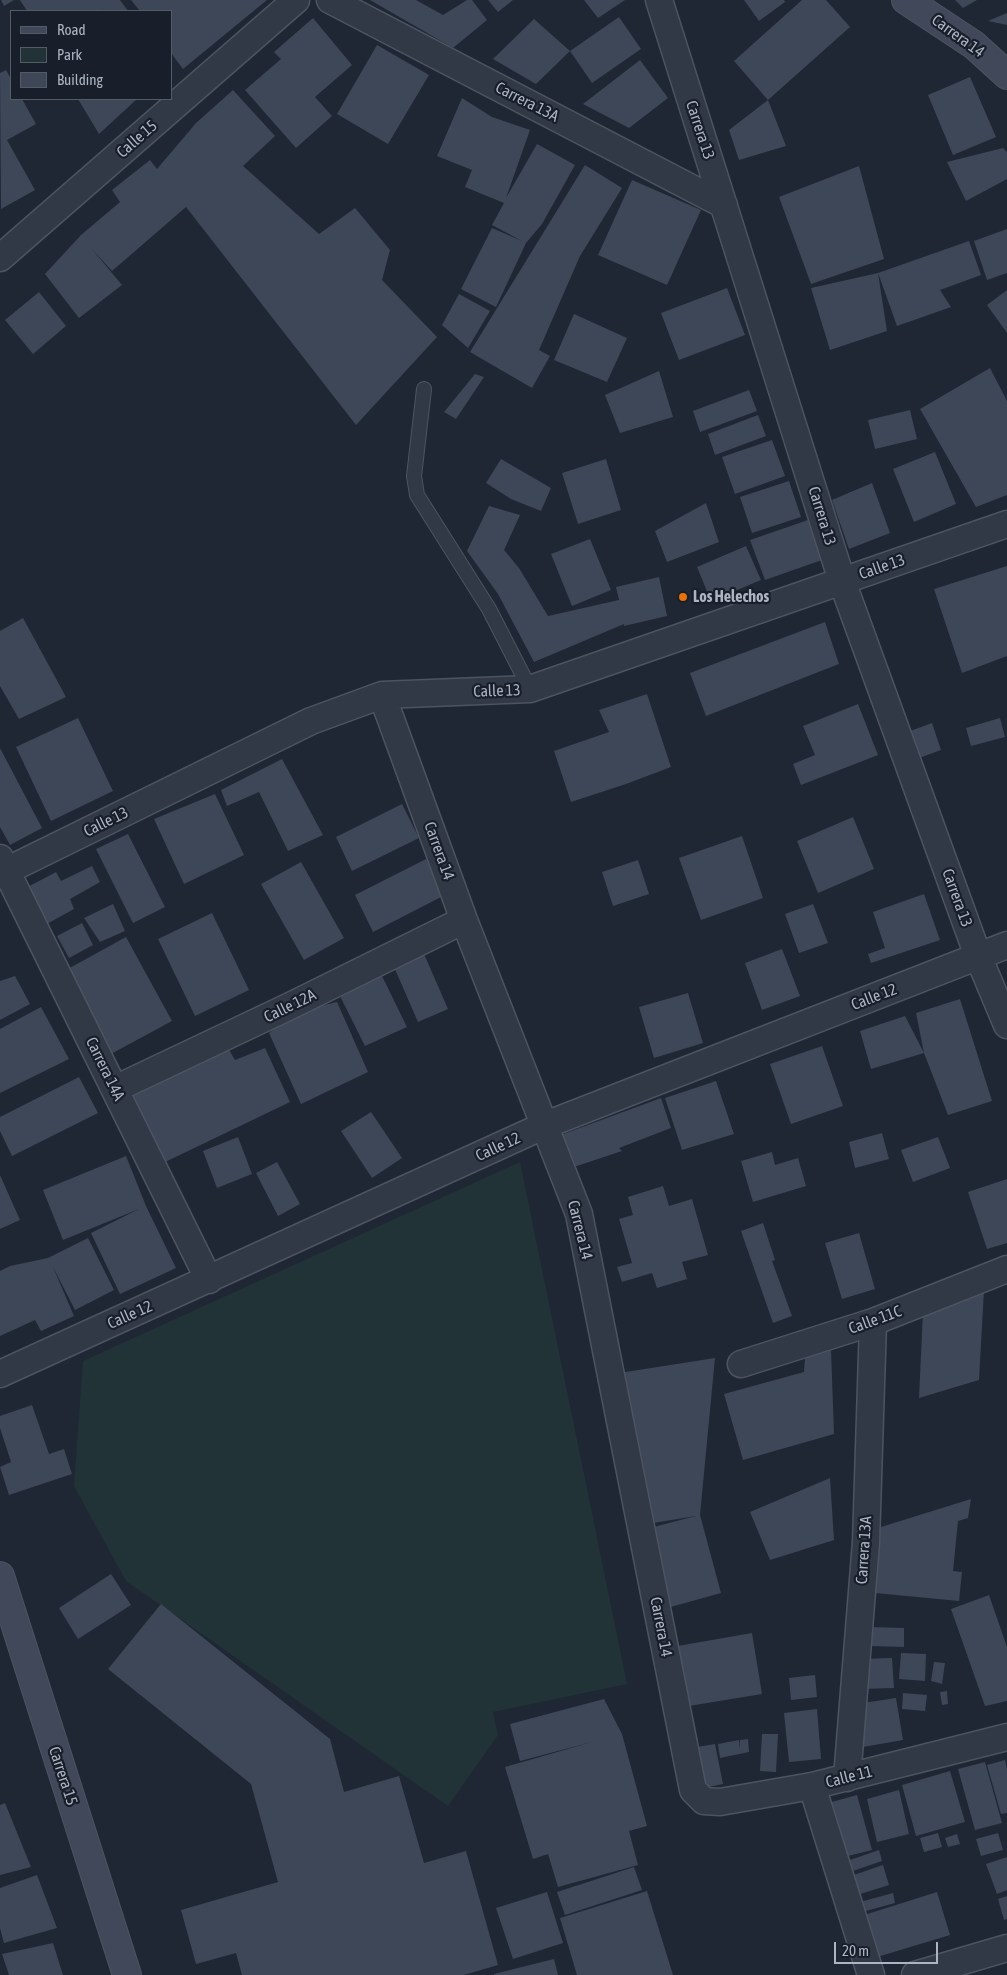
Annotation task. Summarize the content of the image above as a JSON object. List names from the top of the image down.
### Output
{
  "streets": {
    "street": [
      "Carrera 14",
      "Carrera 13A",
      "Carrera 13",
      "Calle 15",
      "Calle 13",
      "Calle 12",
      "Calle 12A",
      "Carrera 14A",
      "Calle 11C",
      "Carrera 15",
      "Calle 11"
    ]
  },
  "crossings": [
    ["Carrera 14", "Calle 13"],
    ["Carrera 14", "Calle 12"],
    ["Carrera 14", "Calle 12A"],
    ["Carrera 14", "Calle 11"],
    ["Carrera 13A", "Carrera 13"],
    ["Carrera 13A", "Calle 11C"],
    ["Carrera 13A", "Calle 11"],
    ["Carrera 13", "Calle 13"],
    ["Carrera 13", "Calle 12"],
    ["Calle 13", "Carrera 14A"],
    ["Calle 12", "Carrera 14A"],
    ["Calle 12A", "Carrera 14A"]
  ],
  "places": ["Los Helechos"],
  "legend": ["Road", "Park", "Building"],
  "scale_bar": "20 m"
}
